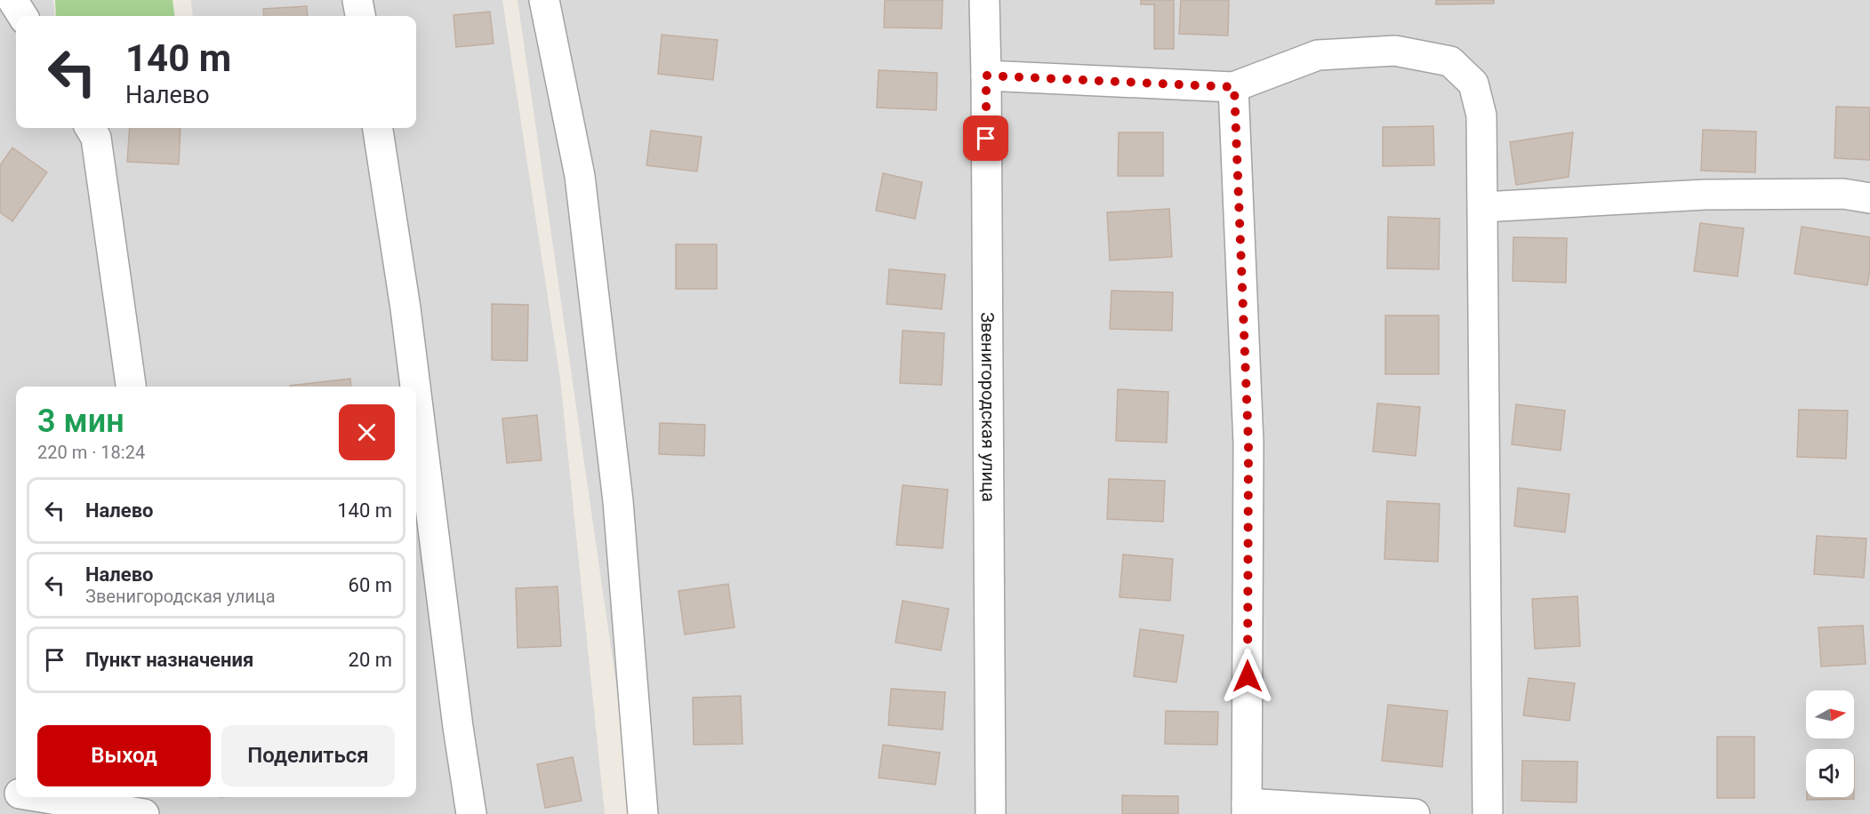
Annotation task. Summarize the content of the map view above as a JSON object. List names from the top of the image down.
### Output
{
  "streets": {
    "street": ["Звенигородская улица"]
  },
  "north": "right",
  "page": {
    "turn": ["140 m", "Налево"],
    "heading": ["3 мин", "220 m · 18:24"],
    "list": [
      {
        "name": "Налево",
        "value": "140 m"
      },
      {
        "name": "Налево",
        "note": "Звенигородская улица",
        "value": "60 m"
      },
      {
        "name": "Пункт назначения",
        "value": "20 m"
      }
    ],
    "buttons": ["Выход", "Поделиться"]
  }
}
